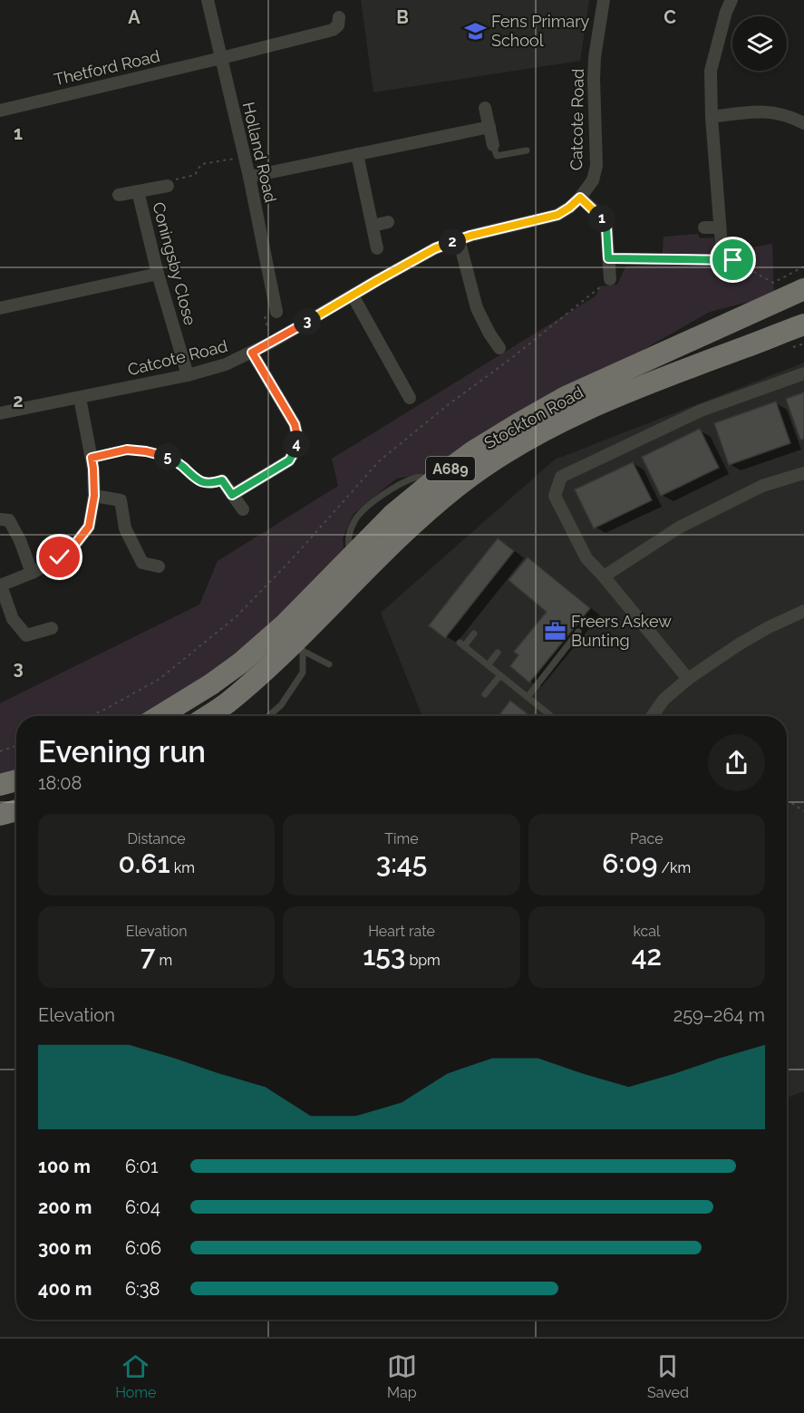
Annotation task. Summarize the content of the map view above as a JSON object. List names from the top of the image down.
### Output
{
  "streets": {
    "highway": ["Stockton Road", "A689"],
    "street": [
      "Thetford Road",
      "Catcote Road",
      "Holland Road",
      "Coningsby Close"
    ]
  },
  "crossings": [
    ["Thetford Road", "Holland Road"],
    ["Catcote Road", "Coningsby Close"]
  ],
  "places": {
    "school or university": ["Fens Primary School"],
    "office": ["Freers Askew Bunting"]
  },
  "page": {
    "pins": [
      "1",
      "2",
      "3",
      "4",
      "5"
    ],
    "heading": ["Evening run", "18:08"],
    "stats": [
      ["Distance", "0.61 km"],
      ["Time", "3:45"],
      ["Pace", "6:09 /km"],
      ["Elevation", "7 m"],
      ["Heart rate", "153 bpm"],
      ["kcal", "42"]
    ],
    "chart": ["Elevation", "259–264 m"],
    "list": [
      {
        "name": "100 m",
        "note": "6:01"
      },
      {
        "name": "200 m",
        "note": "6:04"
      },
      {
        "name": "300 m",
        "note": "6:06"
      },
      {
        "name": "400 m",
        "note": "6:38"
      }
    ],
    "tabs": ["Home", "Map", "Saved"]
  },
  "grid": {
    "columns": ["A", "B", "C"],
    "rows": ["1", "2", "3"]
  }
}
